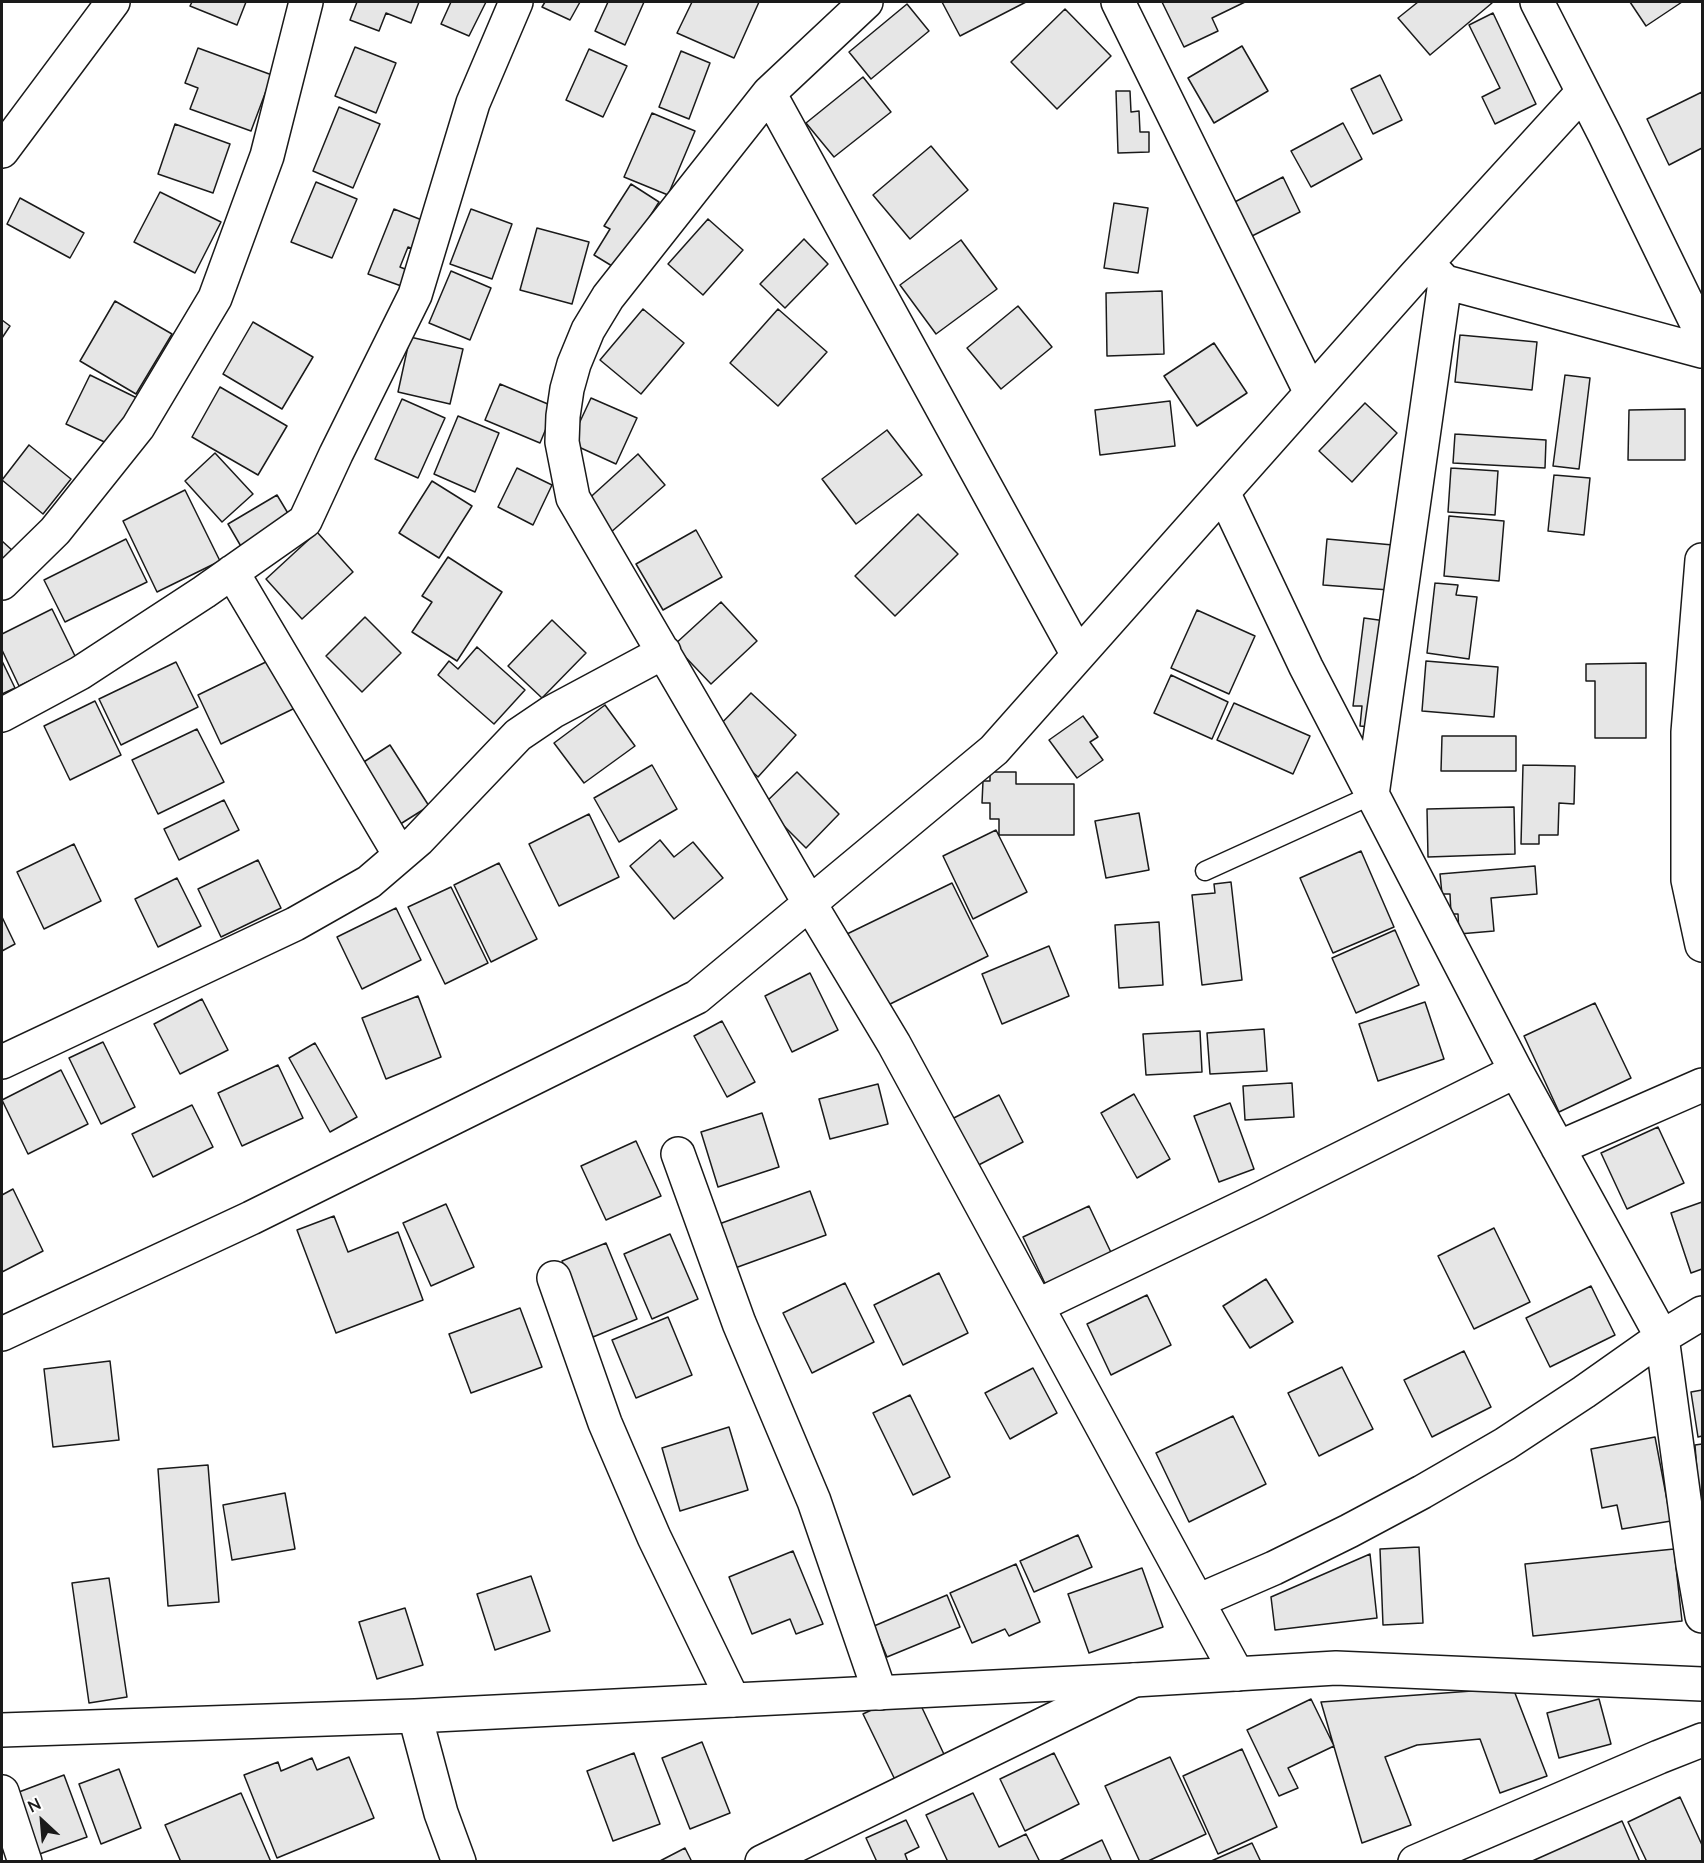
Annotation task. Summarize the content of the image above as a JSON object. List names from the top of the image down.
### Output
{
  "north": "top left"
}
